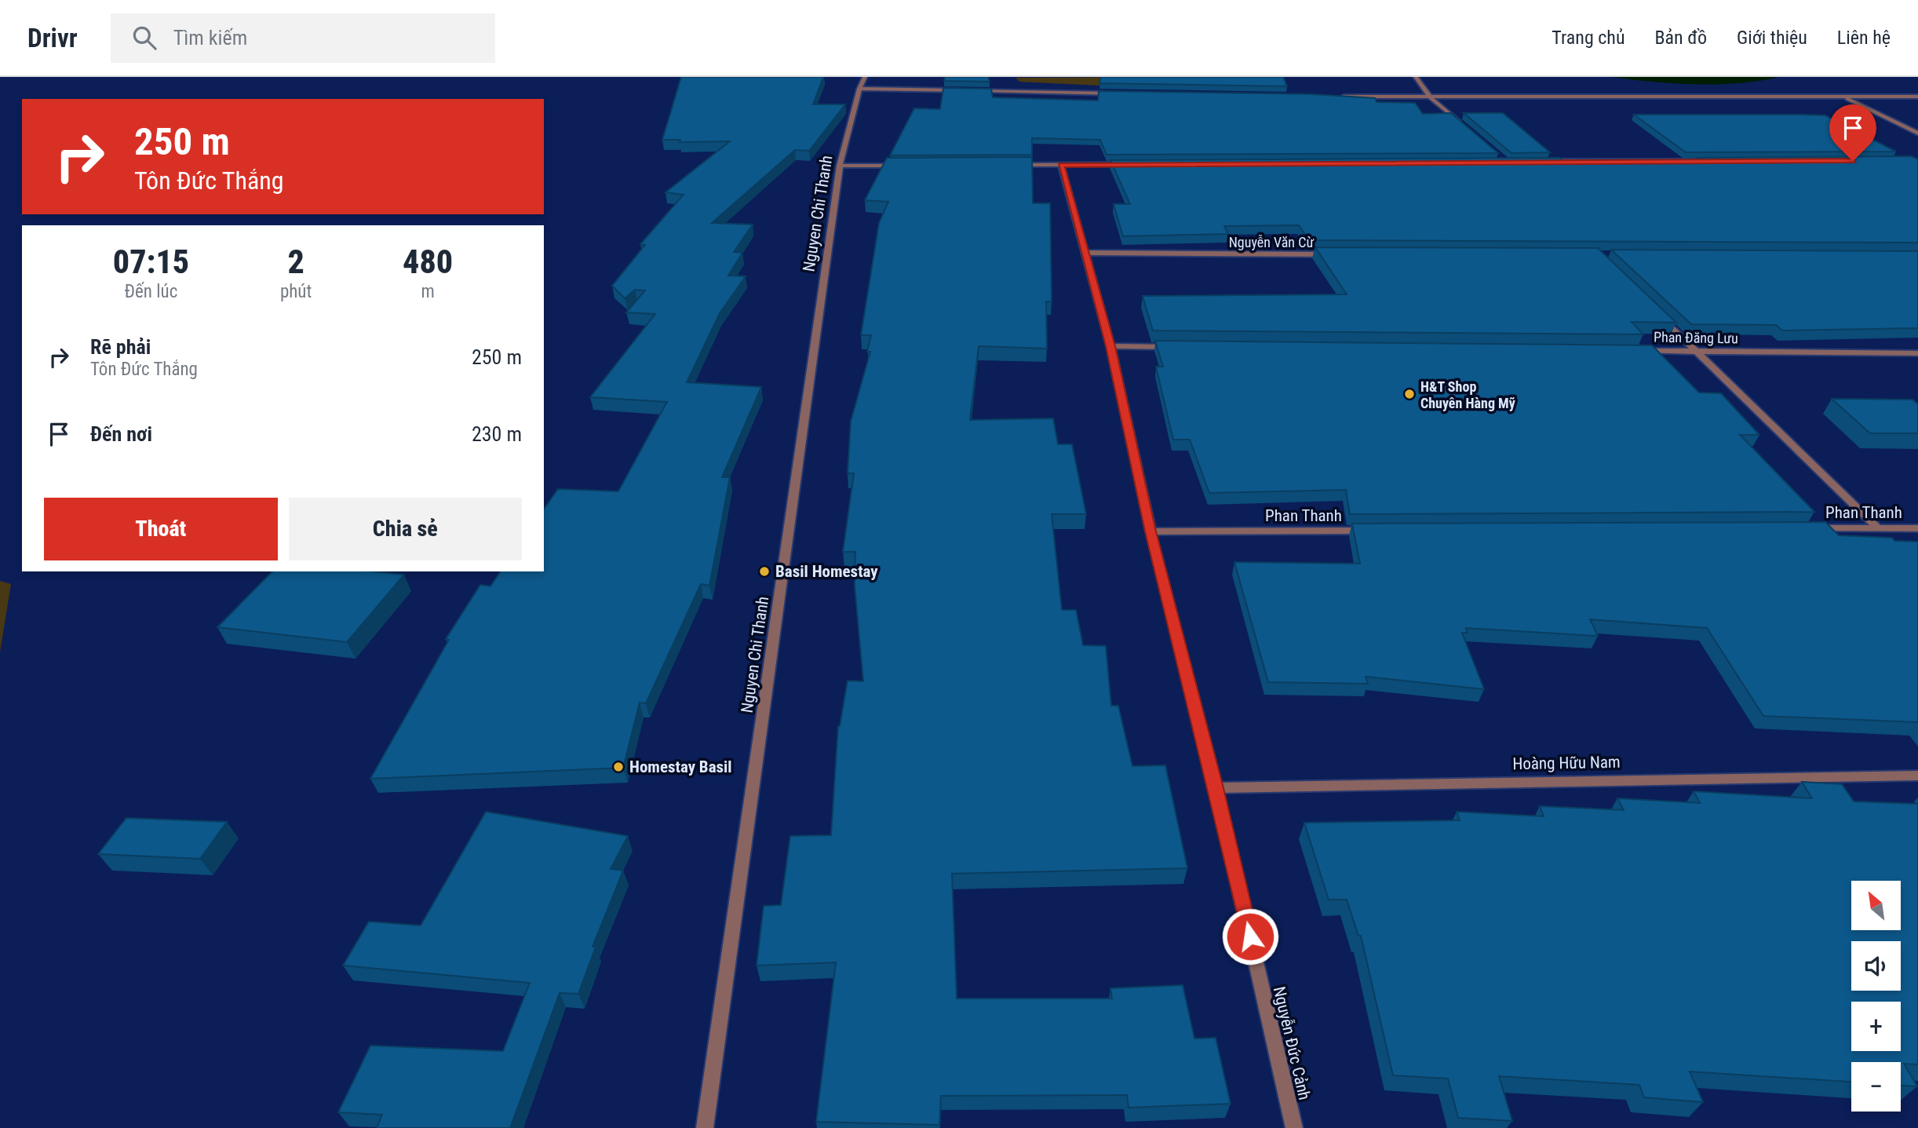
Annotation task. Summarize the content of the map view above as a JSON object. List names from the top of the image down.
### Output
{
  "streets": {
    "street": [
      "Nguyen Chi Thanh",
      "Nguyễn Văn Cừ",
      "Phan Đăng Lưu",
      "Phan Thanh",
      "Hoàng Hữu Nam",
      "Nguyễn Đức Cảnh"
    ]
  },
  "crossings": [
    ["Nguyễn Văn Cừ", "Nguyễn Đức Cảnh"],
    ["Phan Thanh", "Nguyễn Đức Cảnh"],
    ["Hoàng Hữu Nam", "Nguyễn Đức Cảnh"]
  ],
  "places": ["H&T Shop Chuyên Hàng Mỹ", "Basil Homestay", "Homestay Basil"],
  "north": "top left",
  "page": {
    "header": "Drivr",
    "search": "Tìm kiếm",
    "nav": [
      "Trang chủ",
      "Bản đồ",
      "Giới thiệu",
      "Liên hệ"
    ],
    "turn": ["250 m", "Tôn Đức Thắng"],
    "eta": [
      "07:15",
      "Đến lúc",
      "2",
      "phút",
      "480",
      "m"
    ],
    "list": [
      {
        "name": "Rẽ phải",
        "note": "Tôn Đức Thắng",
        "value": "250 m"
      },
      {
        "name": "Đến nơi",
        "value": "230 m"
      }
    ],
    "buttons": ["Thoát", "Chia sẻ"],
    "map_buttons": ["+", "−"]
  }
}
